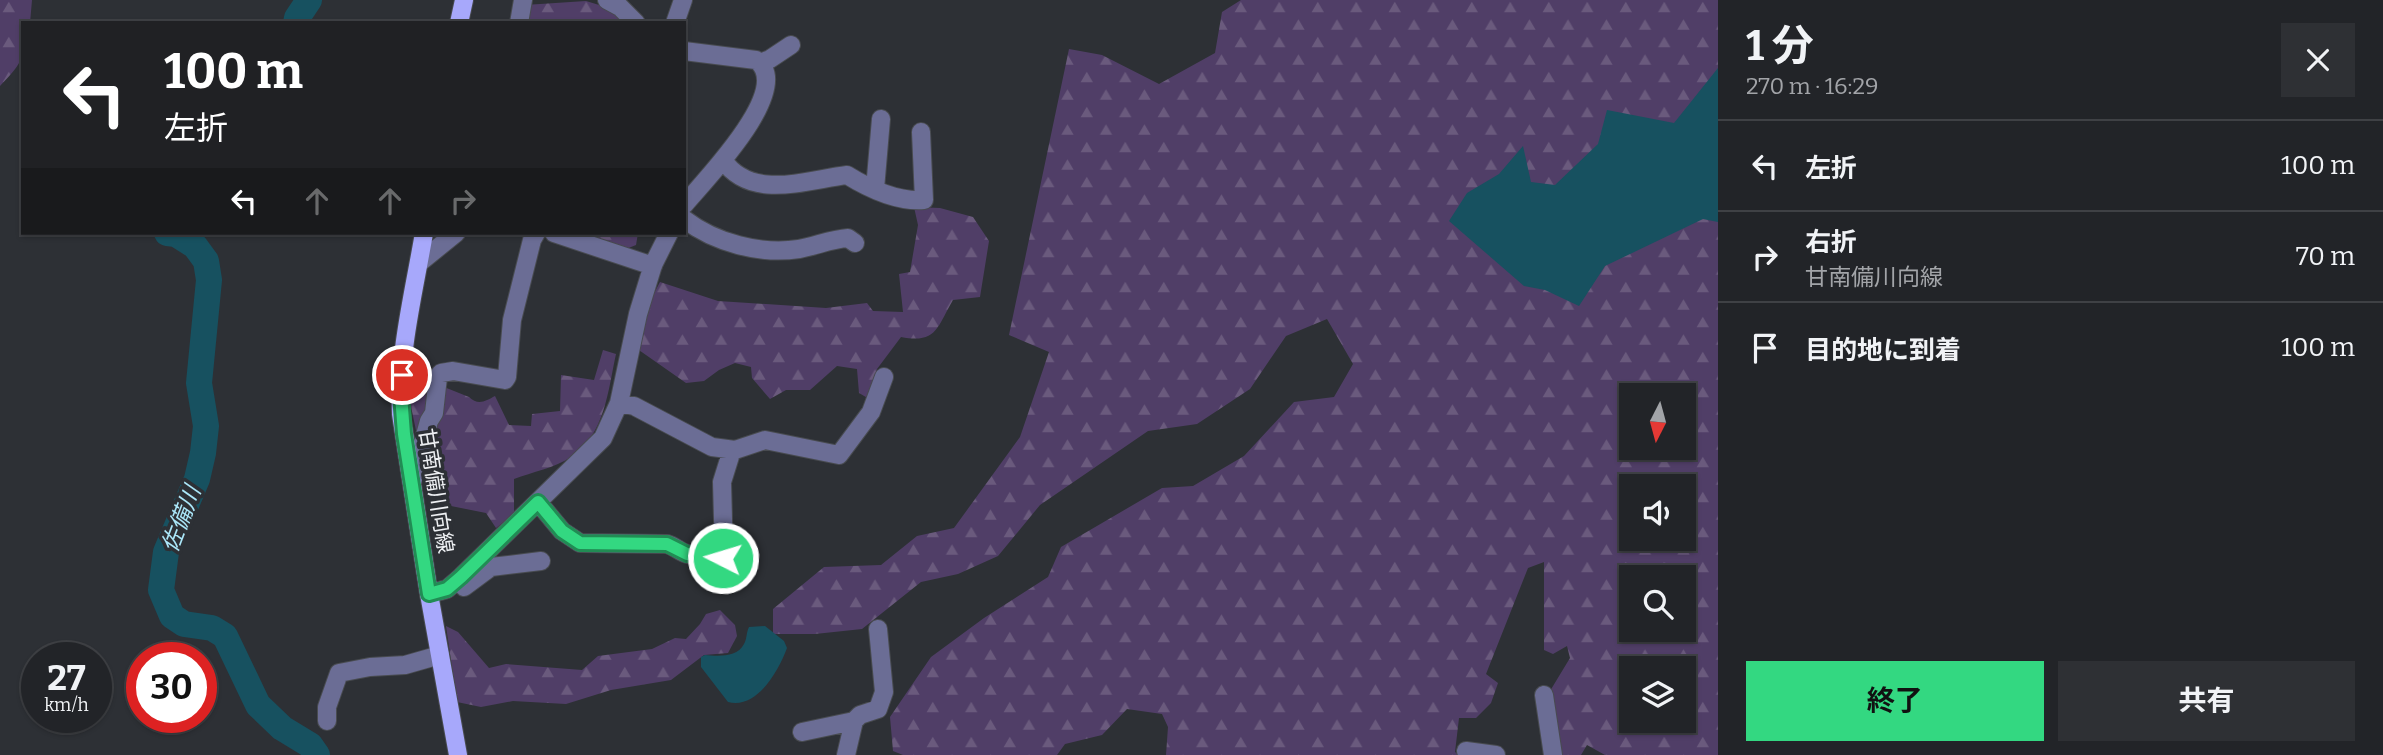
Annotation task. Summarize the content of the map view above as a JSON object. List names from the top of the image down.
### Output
{
  "streets": {
    "main road": ["甘南備川向線"]
  },
  "water": ["佐備川"],
  "north": "bottom",
  "page": {
    "heading": ["1 分", "270 m · 16:29"],
    "turn": ["100 m", "左折"],
    "list": [
      {
        "name": "左折",
        "value": "100 m"
      },
      {
        "name": "右折",
        "note": "甘南備川向線",
        "value": "70 m"
      },
      {
        "name": "目的地に到着",
        "value": "100 m"
      }
    ],
    "speed": "27 km/h",
    "limit": "30",
    "buttons": ["終了", "共有"]
  }
}
